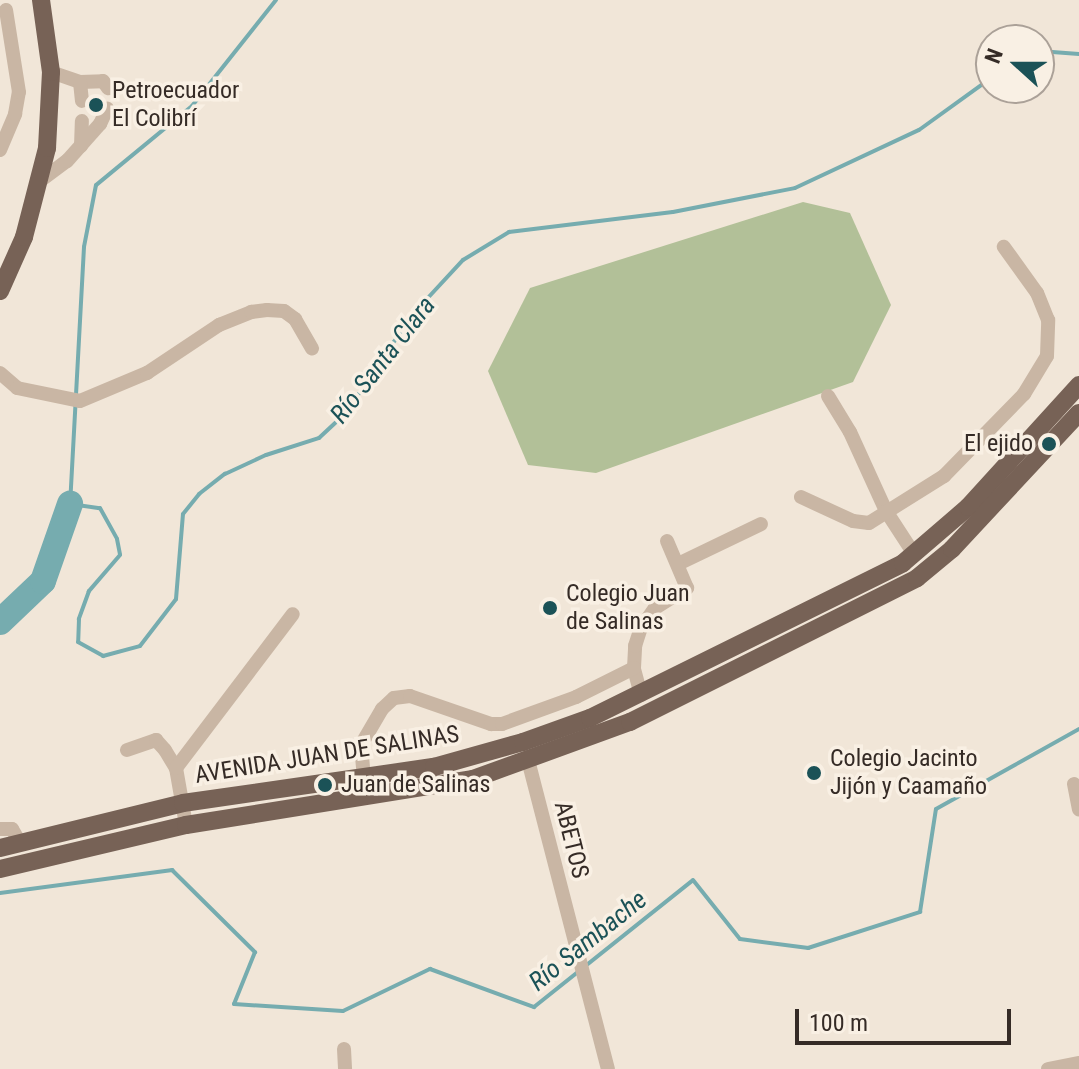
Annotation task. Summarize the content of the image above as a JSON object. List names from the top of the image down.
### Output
{
  "streets": {
    "main road": ["AVENIDA JUAN DE SALINAS"],
    "street": ["ABETOS"]
  },
  "crossings": [
    ["AVENIDA JUAN DE SALINAS", "ABETOS"]
  ],
  "water": ["Río Santa Clara", "Río Sambache"],
  "places": [
    "Petroecuador El Colibrí",
    "El ejido",
    "Colegio Juan de Salinas",
    "Colegio Jacinto Jijón y Caamaño",
    "Juan de Salinas"
  ],
  "scale_bar": "100 m",
  "north": "left"
}
